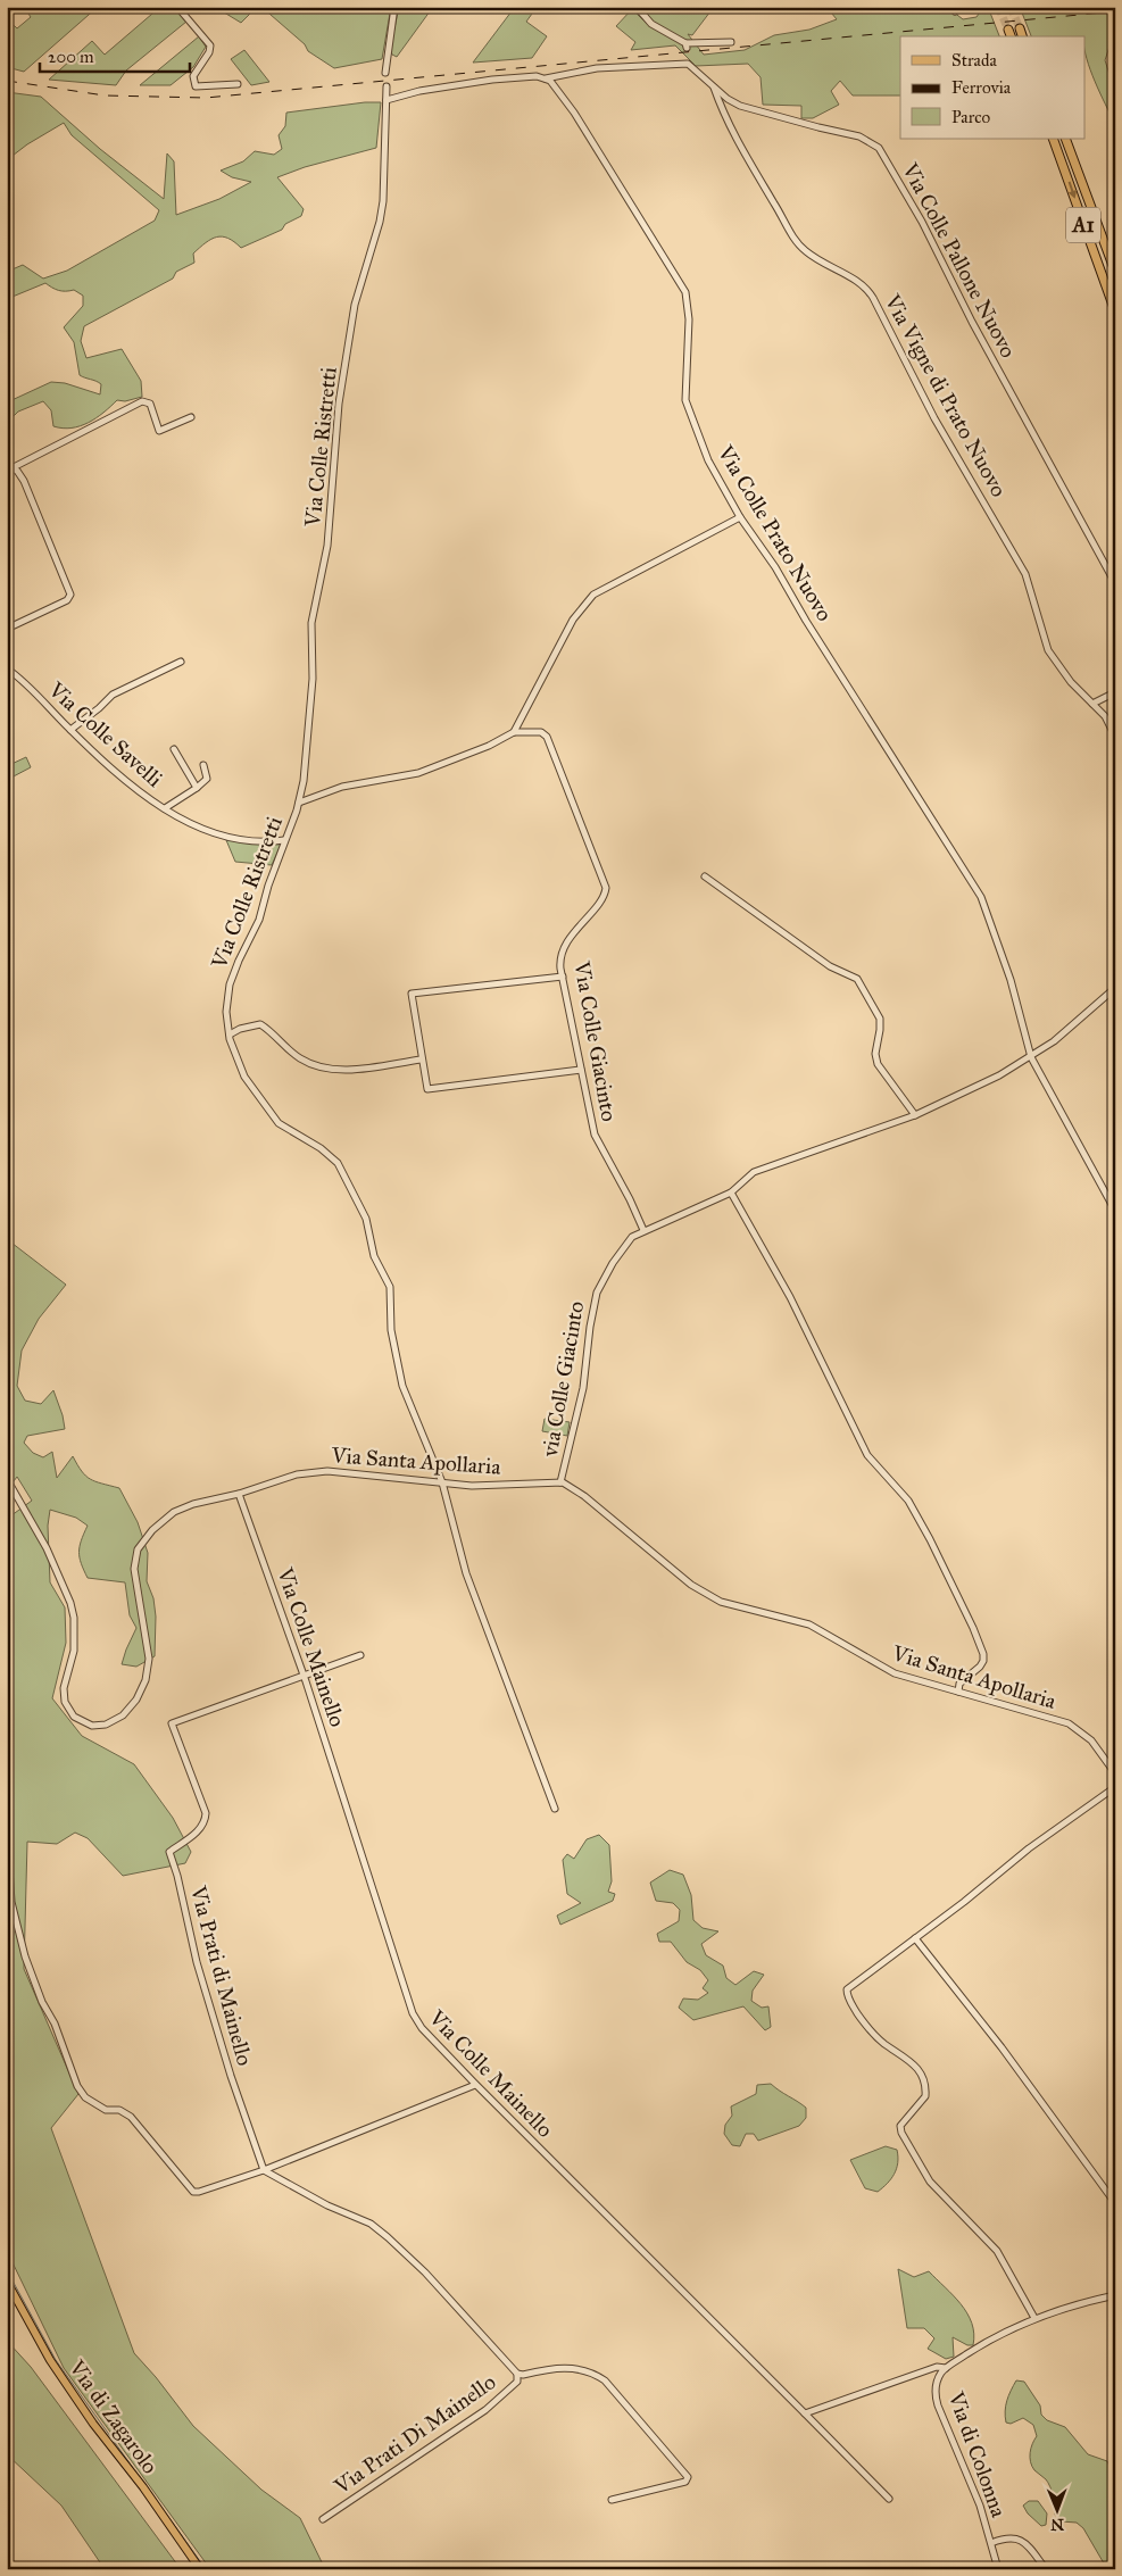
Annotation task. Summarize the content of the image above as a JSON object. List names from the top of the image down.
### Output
{
  "streets": {
    "highway": ["A1"],
    "main road": ["Via di Zagarolo"],
    "street": [
      "Via Colle Pallone Nuovo",
      "Via Vigne di Prato Nuovo",
      "Via Colle Ristretti",
      "Via Colle Prato Nuovo",
      "Via Colle Savelli",
      "Via Colle Giacinto",
      "via Colle Giacinto",
      "Via Santa Apollaria",
      "Via Colle Mainello",
      "Via Prati di Mainello",
      "Via Prati Di Mainello",
      "Via di Colonna"
    ]
  },
  "crossings": [
    ["Via Colle Pallone Nuovo", "Via Vigne di Prato Nuovo"],
    ["Via Colle Ristretti", "Via Colle Savelli"],
    ["Via Colle Ristretti", "Via Santa Apollaria"],
    ["Via Colle Prato Nuovo", "via Colle Giacinto"],
    ["Via Colle Giacinto", "via Colle Giacinto"],
    ["via Colle Giacinto", "Via Santa Apollaria"],
    ["Via Santa Apollaria", "Via Colle Mainello"],
    ["Via Colle Mainello", "Via Prati di Mainello"],
    ["Via Prati di Mainello", "Via Prati Di Mainello"]
  ],
  "legend": ["Strada", "Ferrovia", "Parco"],
  "scale_bar": "200 m",
  "north": "bottom"
}
